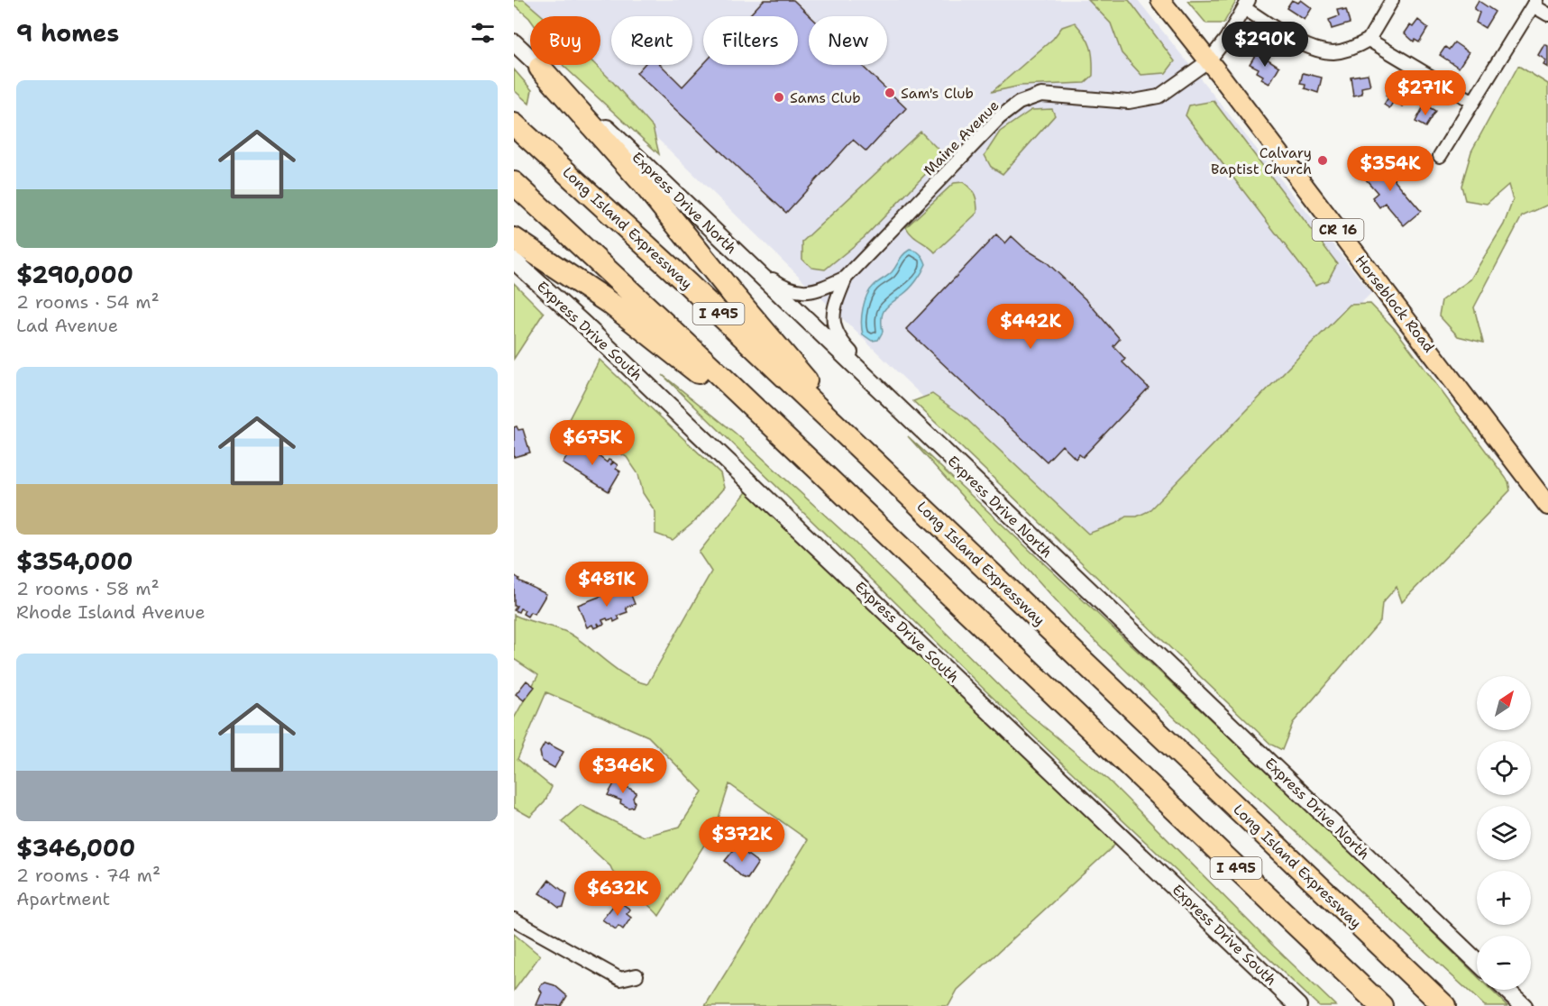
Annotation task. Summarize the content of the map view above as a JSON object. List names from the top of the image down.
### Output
{
  "streets": {
    "highway": ["Long Island Expressway", "I 495"],
    "main road": [
      "Express Drive North",
      "CR 16",
      "Horseblock Road",
      "Express Drive South"
    ],
    "street": ["Maine Avenue"]
  },
  "crossings": [
    ["Maine Avenue", "Horseblock Road"]
  ],
  "places": ["Sam's Club", "Sams Club", "Calvary Baptist Church"],
  "north": "top right",
  "page": {
    "heading": "9 homes",
    "chip": [
      "Buy",
      "Rent",
      "Filters",
      "New"
    ],
    "price": [
      "$290K",
      "$271K",
      "$354K",
      "$442K",
      "$675K",
      "$481K",
      "$346K",
      "$372K",
      "$632K"
    ],
    "list": [
      {
        "name": "$290,000",
        "note": "2 rooms · 54 m² · Lad Avenue"
      },
      {
        "name": "$354,000",
        "note": "2 rooms · 58 m² · Rhode Island Avenue"
      },
      {
        "name": "$346,000",
        "note": "2 rooms · 74 m² · Apartment"
      }
    ],
    "map_buttons": ["+", "−"]
  }
}
